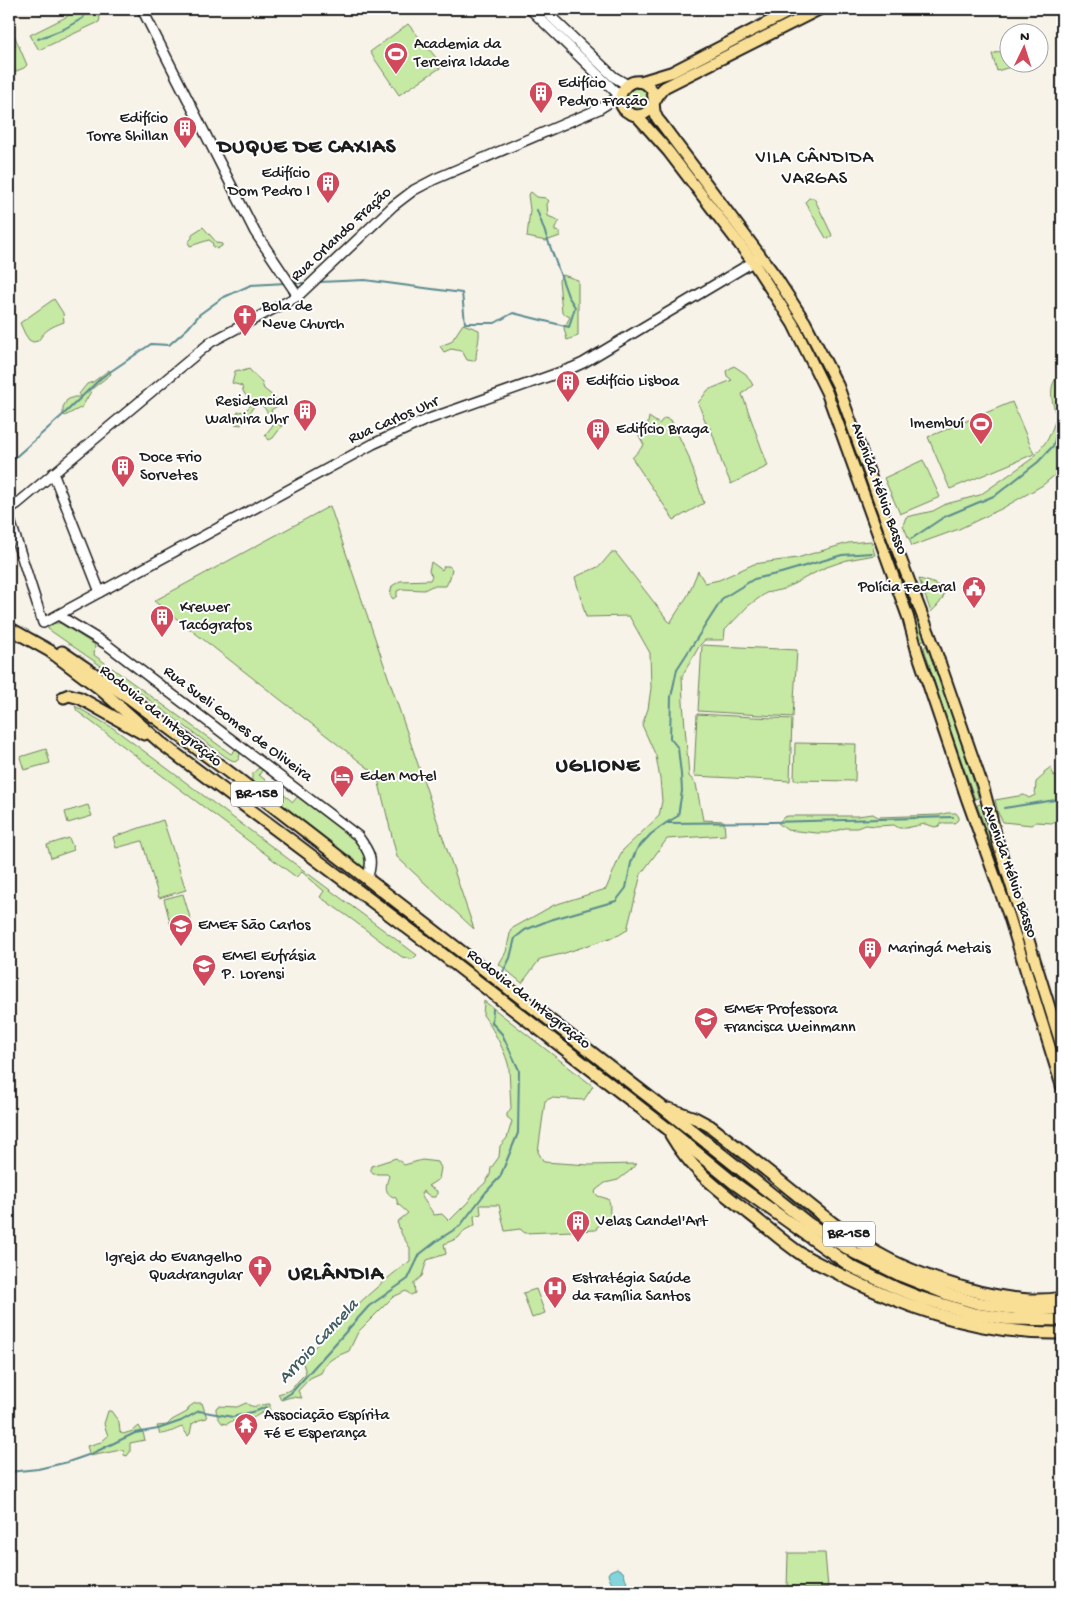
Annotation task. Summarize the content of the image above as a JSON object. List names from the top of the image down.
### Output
{
  "streets": {
    "highway": ["Rodovia da Integração", "BR-158"],
    "main road": ["Avenida Hélvio Basso"],
    "street": ["Rua Orlando Fração", "Rua Carlos Uhr", "Rua Sueli Gomes de Oliveira"]
  },
  "crossings": [
    ["Rua Orlando Fração", "Avenida Hélvio Basso"],
    ["Rua Carlos Uhr", "Avenida Hélvio Basso"],
    ["Rua Carlos Uhr", "Rua Sueli Gomes de Oliveira"],
    ["Rodovia da Integração", "Rua Sueli Gomes de Oliveira"],
    ["Rodovia da Integração", "BR-158"]
  ],
  "districts": [
    "DUQUE DE CAXIAS",
    "VILA CÂNDIDA VARGAS",
    "UGLIONE",
    "URLÂNDIA"
  ],
  "water": ["Arroio Cancela"],
  "places": {
    "sports": ["Academia da Terceira Idade", "Imembuí"],
    "building": [
      "Edifício Pedro Fração",
      "Edifício Torre Shillan",
      "Edifício Dom Pedro I",
      "Edifício Lisboa",
      "Residencial Walmira Uhr",
      "Edifício Braga",
      "Doce Frio Sorvetes",
      "Krewer Tacógrafos",
      "Maringá Metais",
      "Velas Candel'Art"
    ],
    "church": ["Bola de Neve Church", "Igreja do Evangelho Quadrangular"],
    "public building": ["Polícia Federal"],
    "hotel": ["Eden Motel"],
    "school or university": ["EMEF São Carlos", "EMEI Eufrásia P. Lorensi", "EMEF Professora Francisca Weinmann"],
    "hospital": ["Estratégia Saúde da Família Santos"],
    "temple": ["Associação Espírita Fé E Esperança"]
  },
  "north": "top"
}
